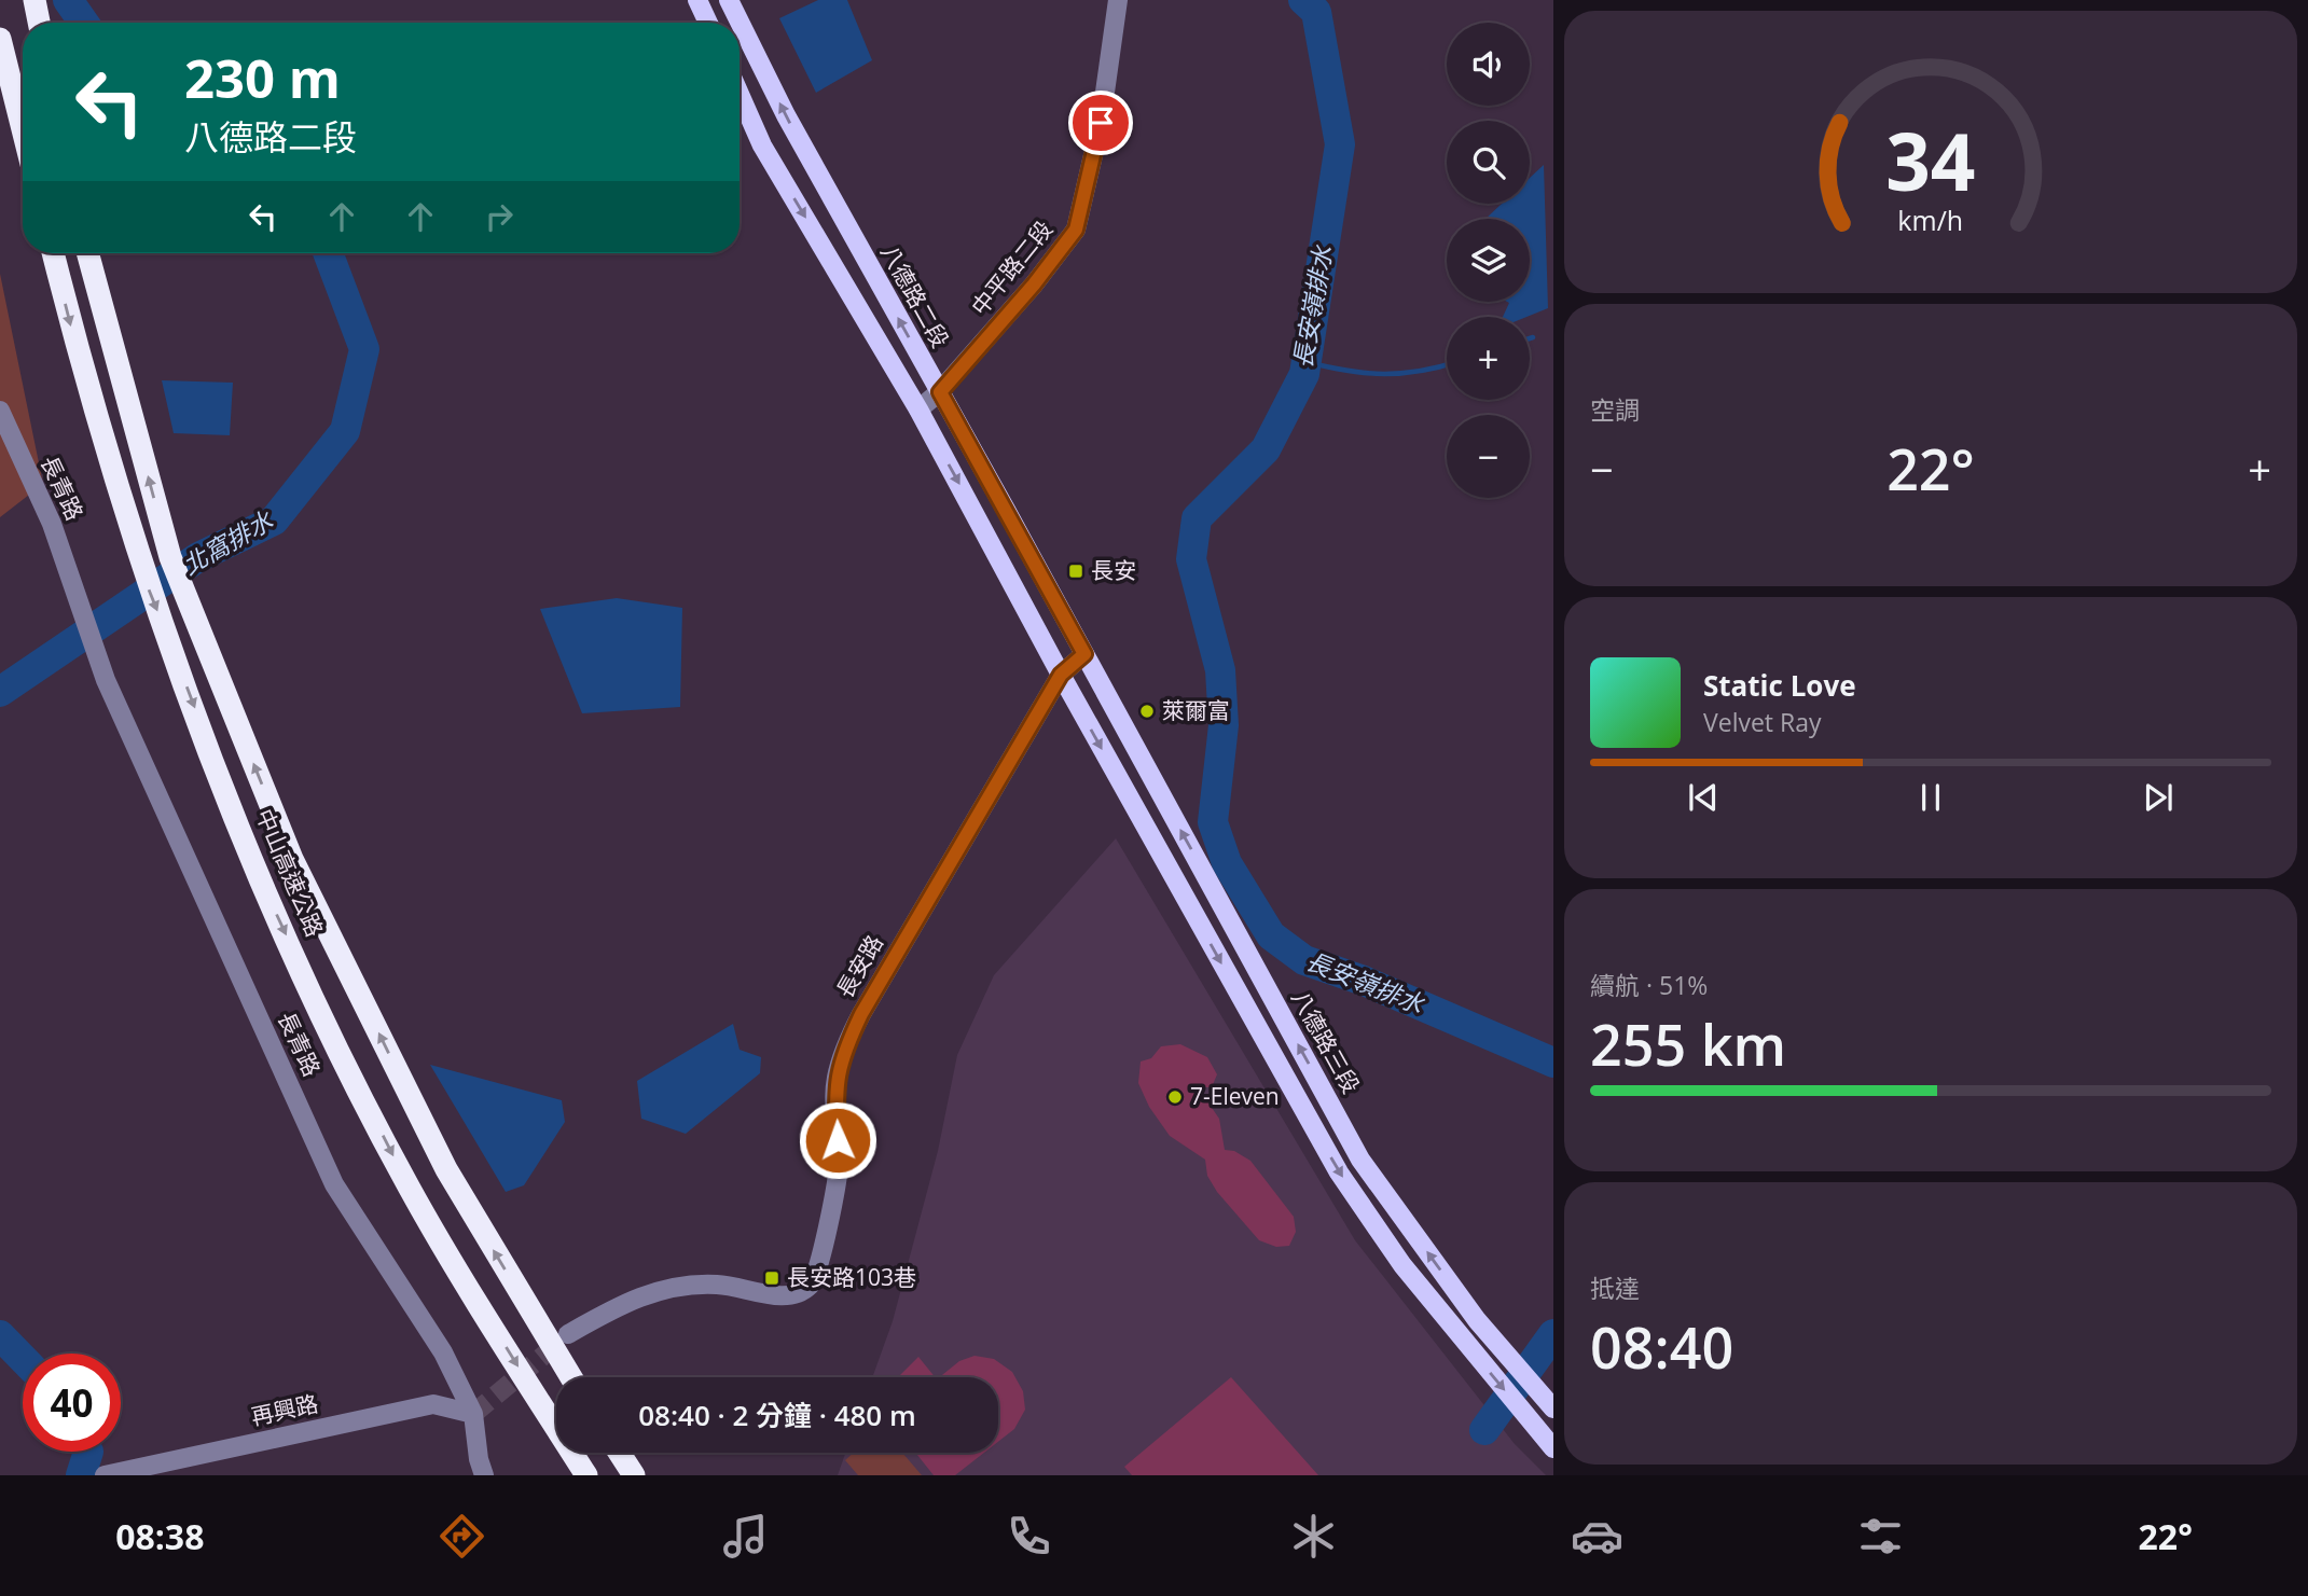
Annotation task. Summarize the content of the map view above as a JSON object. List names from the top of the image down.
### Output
{
  "streets": {
    "highway": ["中山高速公路"],
    "main road": ["八德路二段", "八德路三段"],
    "street": [
      "中平路二段",
      "長青路",
      "長安路",
      "再興路"
    ]
  },
  "crossings": [
    ["中平路二段", "八德路二段"],
    ["八德路二段", "八德路三段"],
    ["長青路", "再興路"]
  ],
  "water": ["長安嶺排水", "北窩排水"],
  "places": {
    "transit": ["長安", "長安路103巷"],
    "other": ["萊爾富", "7-Eleven"]
  },
  "page": {
    "map_buttons": ["+", "−"],
    "turn": ["230 m", "八德路二段"],
    "tile": [
      "空調",
      ["續航 · 51%", "255 km"],
      ["抵達", "08:40"]
    ],
    "heat": ["−", "22°", "+"],
    "song": ["Static Love", "Velvet Ray"],
    "limit": "40",
    "trip": "08:40 · 2 分鐘 · 480 m",
    "tabs": ["08:38", "22°"],
    "gauge": ["34", "km/h"]
  }
}
